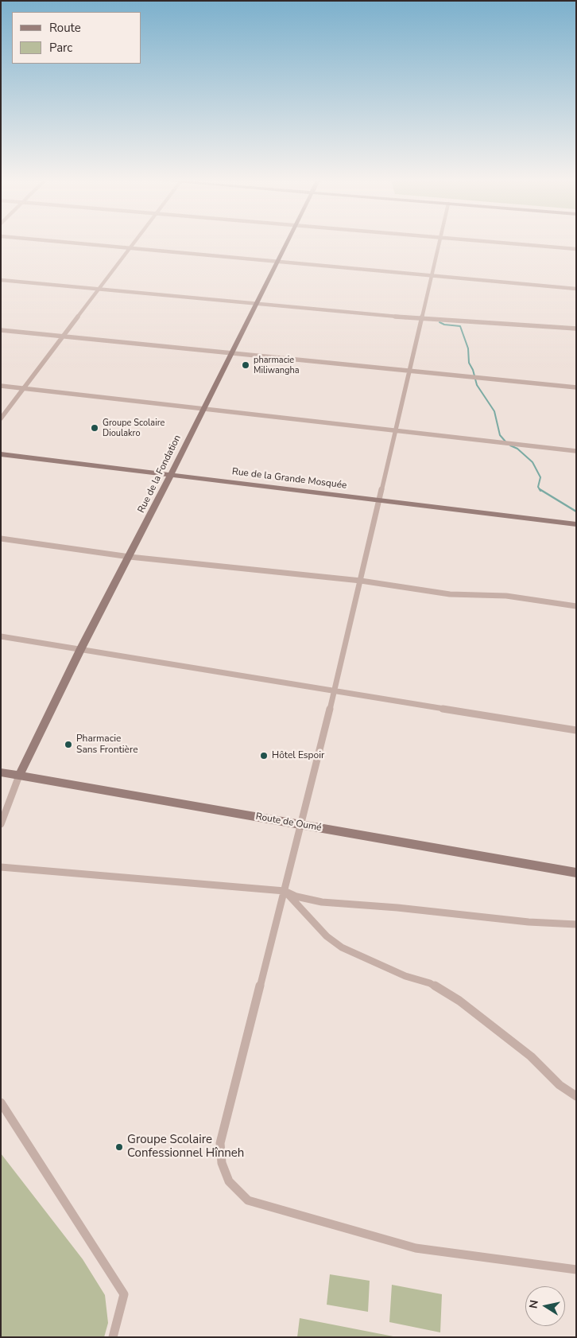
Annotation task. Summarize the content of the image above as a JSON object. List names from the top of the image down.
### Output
{
  "streets": {
    "street": ["Rue de la Fondation", "Rue de la Grande Mosquée", "Route de Oumé"]
  },
  "crossings": [
    ["Rue de la Fondation", "Rue de la Grande Mosquée"],
    ["Rue de la Fondation", "Route de Oumé"]
  ],
  "places": [
    "pharmacie Miliwangha",
    "Groupe Scolaire Dioulakro",
    "Pharmacie Sans Frontière",
    "Hôtel Espoir",
    "Groupe Scolaire Confessionnel Hînneh"
  ],
  "legend": ["Route", "Parc"],
  "north": "left"
}
